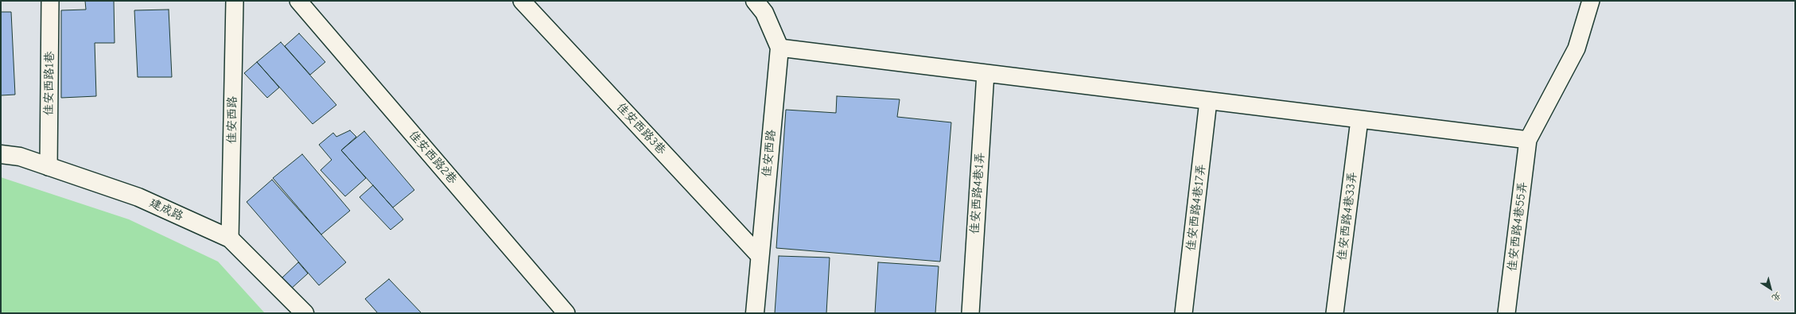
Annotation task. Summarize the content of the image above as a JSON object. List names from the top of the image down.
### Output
{
  "streets": {
    "street": ["佳安西路", "建成路"],
    "lane": [
      "佳安西路1巷",
      "佳安西路3巷",
      "佳安西路2巷",
      "佳安西路4巷1弄",
      "佳安西路4巷17弄",
      "佳安西路4巷33弄",
      "佳安西路4巷55弄"
    ]
  },
  "crossings": [
    ["佳安西路1巷", "建成路"],
    ["佳安西路", "佳安西路3巷"],
    ["佳安西路", "建成路"]
  ],
  "north": "bottom right"
}
